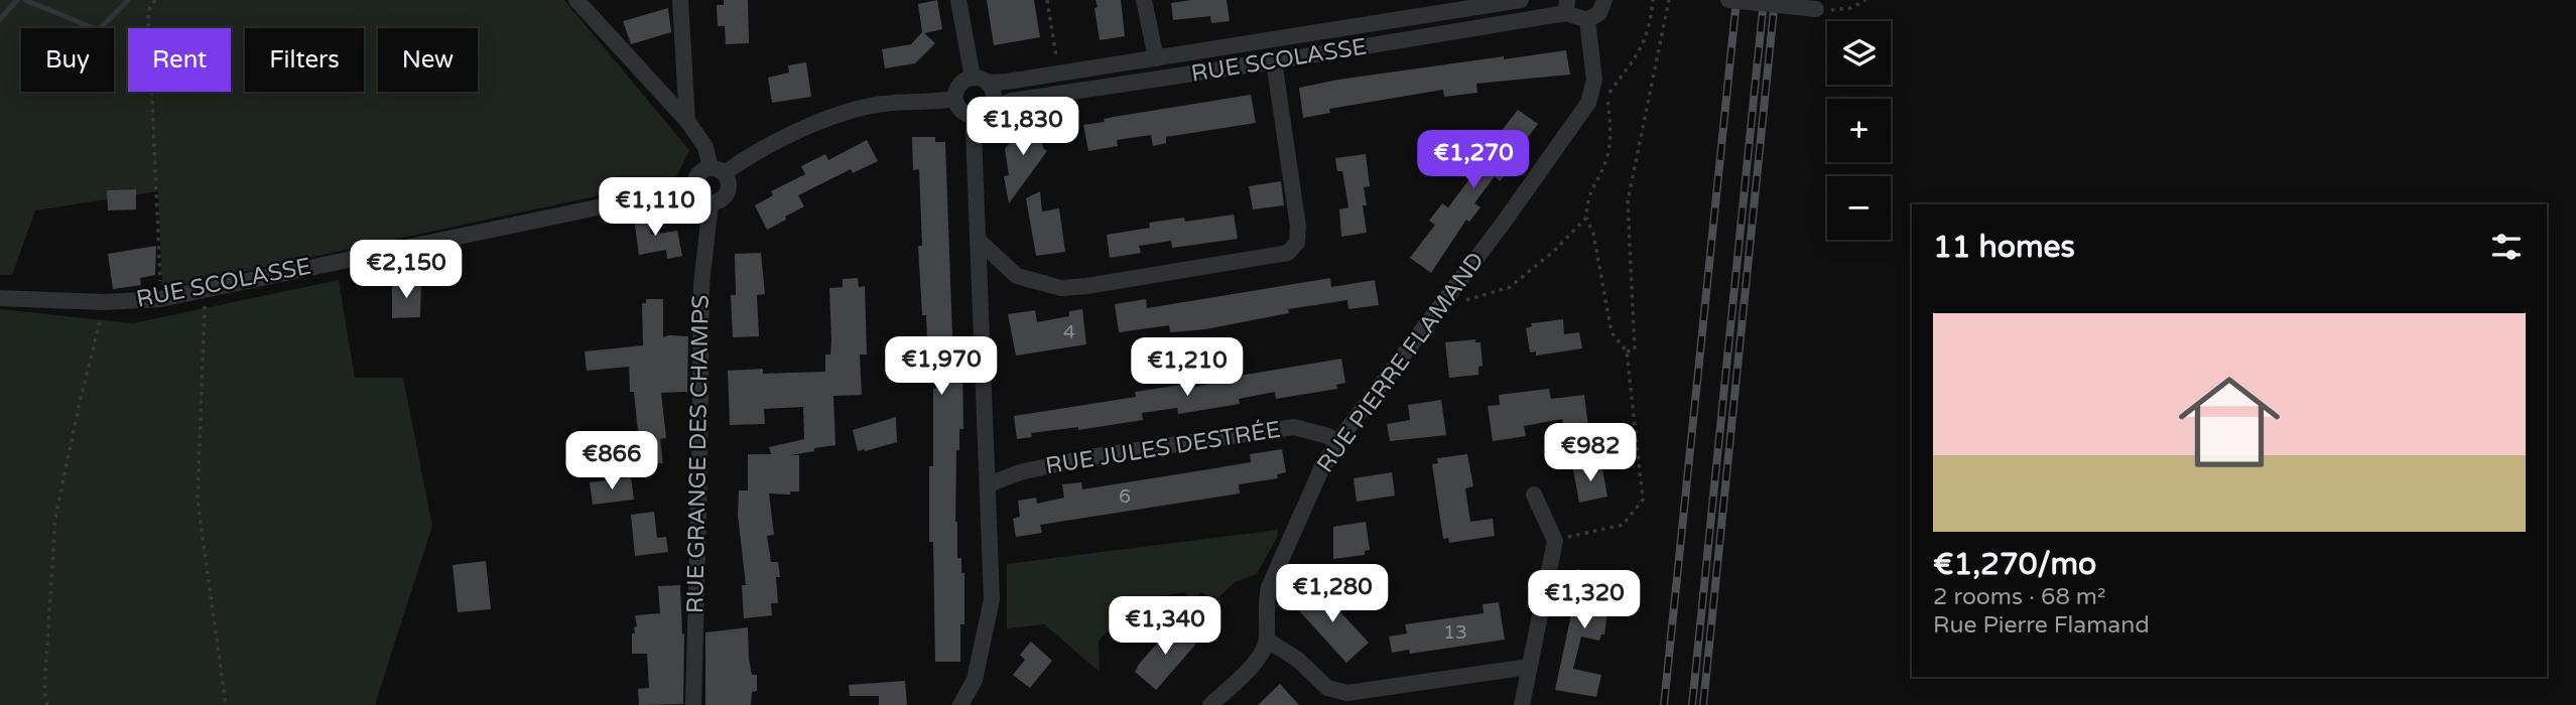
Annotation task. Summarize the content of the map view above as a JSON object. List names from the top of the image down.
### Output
{
  "streets": {
    "street": [
      "RUE SCOLASSE",
      "RUE PIERRE FLAMAND",
      "RUE JULES DESTRÉE",
      "RUE GRANGE DES CHAMPS"
    ]
  },
  "crossings": [
    ["RUE SCOLASSE", "RUE GRANGE DES CHAMPS"],
    ["RUE PIERRE FLAMAND", "RUE JULES DESTRÉE"]
  ],
  "house_numbers": ["4", "6", "13"],
  "page": {
    "map_buttons": ["+", "−"],
    "chip": [
      "Buy",
      "Rent",
      "Filters",
      "New"
    ],
    "price": [
      "€1,830",
      "€1,270",
      "€1,110",
      "€2,150",
      "€1,970",
      "€1,210",
      "€982",
      "€866",
      "€1,280",
      "€1,320",
      "€1,340"
    ],
    "heading": "11 homes",
    "list": [
      {
        "name": "€1,270/mo",
        "note": "2 rooms · 68 m² · Rue Pierre Flamand"
      }
    ]
  }
}
